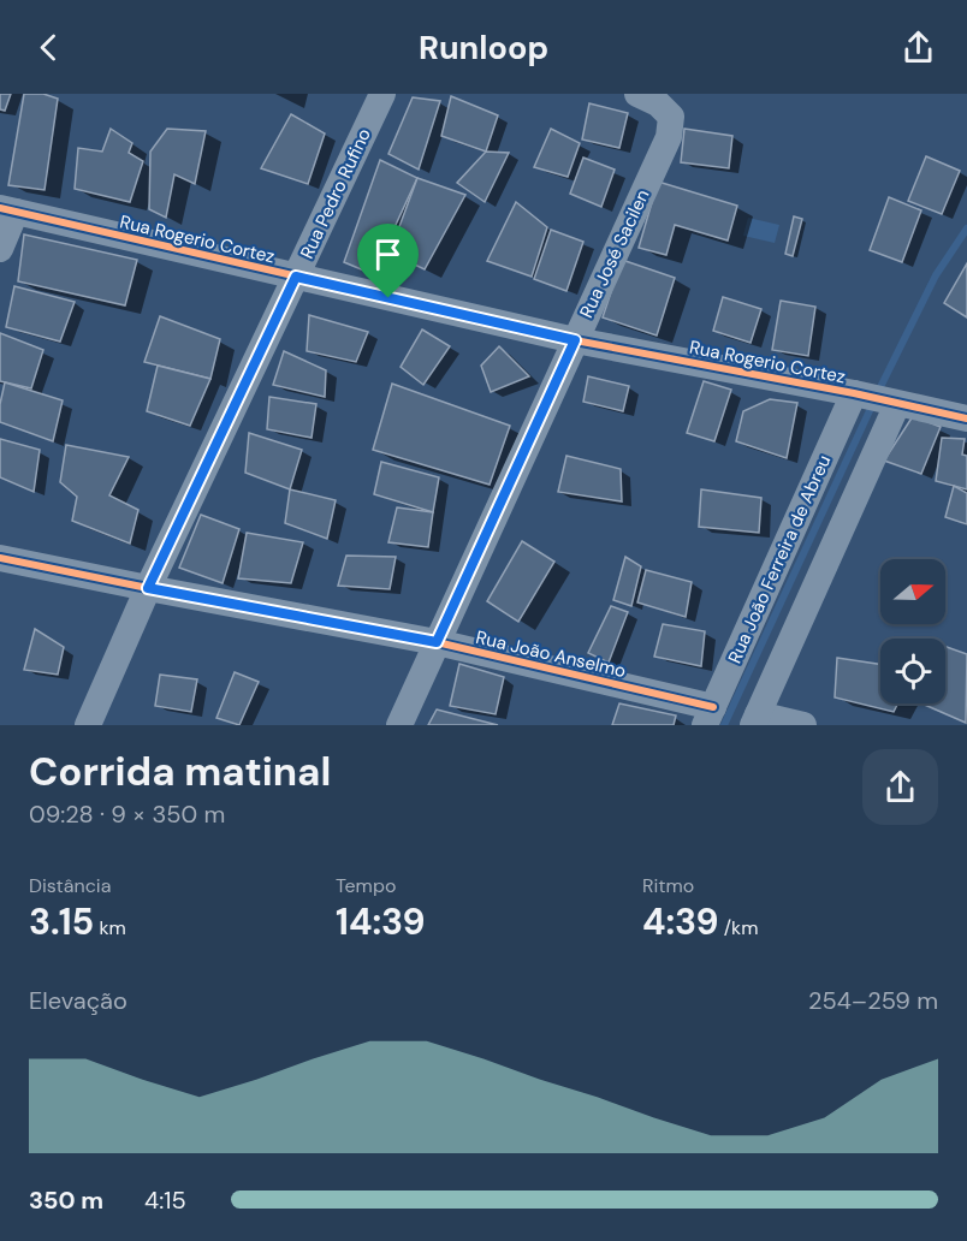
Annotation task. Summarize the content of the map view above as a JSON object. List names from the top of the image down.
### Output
{
  "streets": {
    "street": [
      "Rua Pedro Rufino",
      "Rua Rogerio Cortez",
      "Rua José Sacilen",
      "Rua João Ferreira de Abreu",
      "Rua João Anselmo"
    ]
  },
  "crossings": [
    ["Rua Pedro Rufino", "Rua Rogerio Cortez"],
    ["Rua Pedro Rufino", "Rua João Anselmo"],
    ["Rua Rogerio Cortez", "Rua José Sacilen"],
    ["Rua Rogerio Cortez", "Rua João Ferreira de Abreu"],
    ["Rua José Sacilen", "Rua João Anselmo"],
    ["Rua João Ferreira de Abreu", "Rua João Anselmo"]
  ],
  "north": "right",
  "page": {
    "header": "Runloop",
    "heading": ["Corrida matinal", "09:28 · 9 × 350 m"],
    "stats": [
      ["Distância", "3.15 km"],
      ["Tempo", "14:39"],
      ["Ritmo", "4:39 /km"]
    ],
    "chart": ["Elevação", "254–259 m"],
    "list": [
      {
        "name": "350 m",
        "note": "4:15"
      }
    ]
  }
}
